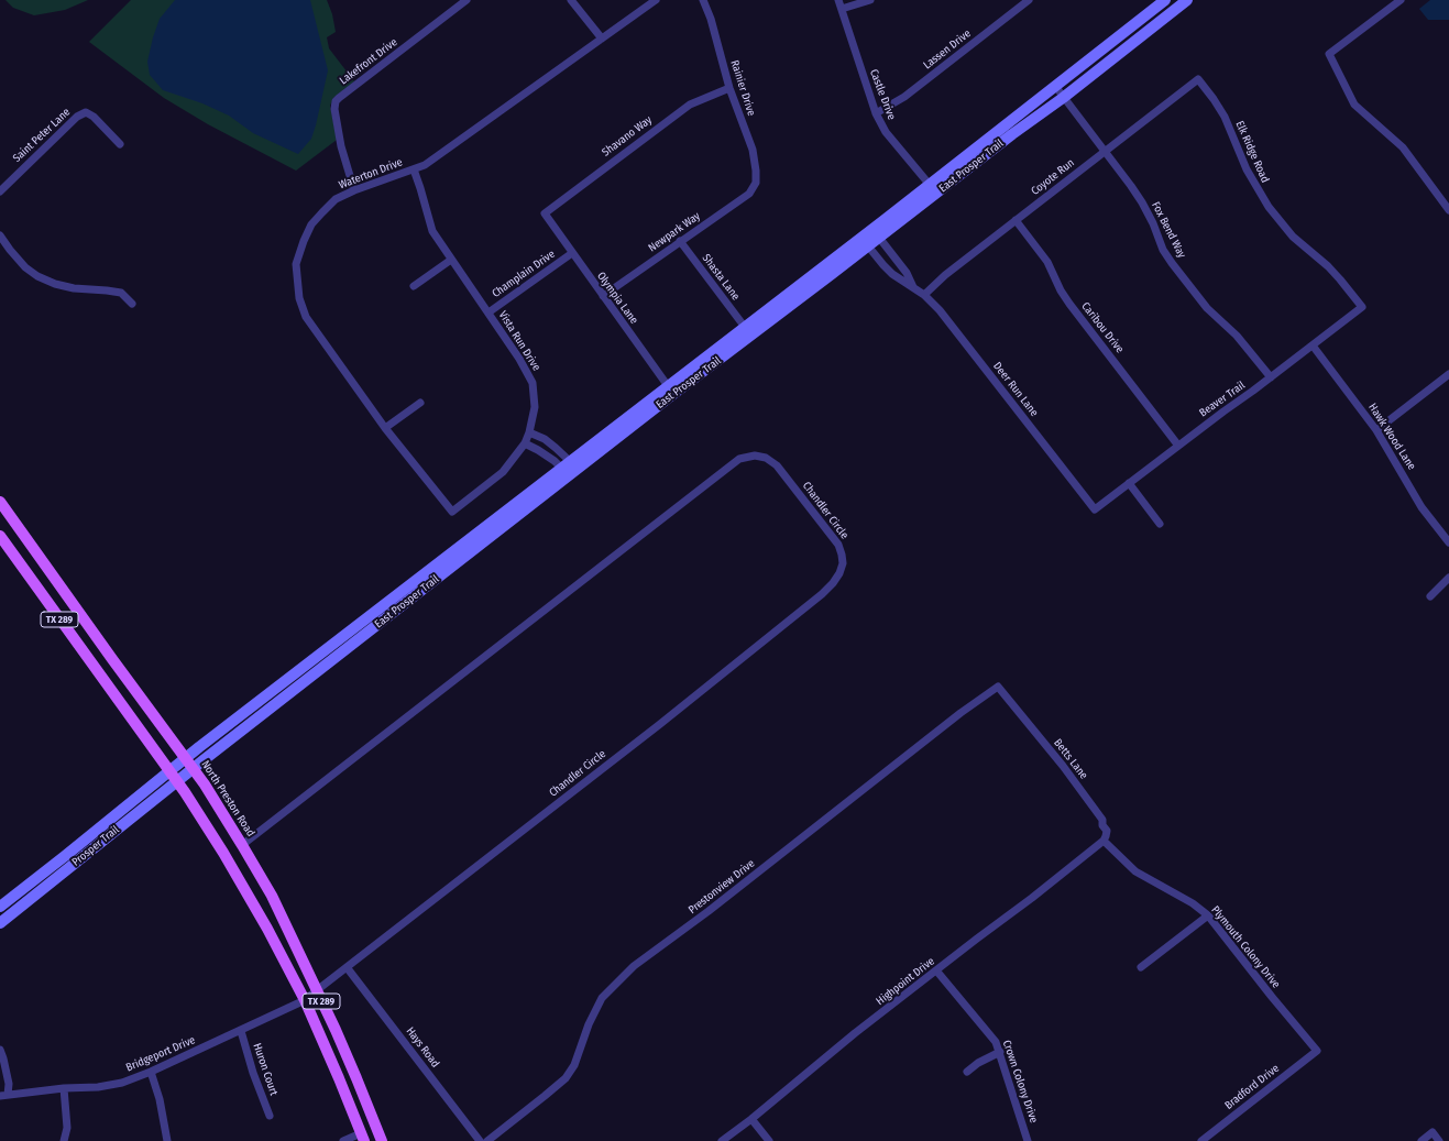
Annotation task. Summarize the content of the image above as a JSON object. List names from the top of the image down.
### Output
{
  "streets": {
    "main road": [
      "East Prosper Trail",
      "TX 289",
      "North Preston Road",
      "Prosper Trail"
    ],
    "street": [
      "Lassen Drive",
      "Lakefront Drive",
      "Rainier Drive",
      "Castle Drive",
      "Saint Peter Lane",
      "Shavano Way",
      "Elk Ridge Road",
      "Waterton Drive",
      "Coyote Run",
      "Fox Bend Way",
      "Newpark Way",
      "Champlain Drive",
      "Shasta Lane",
      "Olympia Lane",
      "Caribou Drive",
      "Vista Run Drive",
      "Deer Run Lane",
      "Beaver Trail",
      "Hawk Wood Lane",
      "Chandler Circle",
      "Betts Lane",
      "Prestonview Drive",
      "Plymouth Colony Drive",
      "Highpoint Drive",
      "Hays Road",
      "Bridgeport Drive",
      "Huron Court",
      "Crown Colony Drive",
      "Bradford Drive"
    ]
  },
  "crossings": [
    ["Lassen Drive", "Castle Drive"],
    ["Lakefront Drive", "Waterton Drive"],
    ["Rainier Drive", "Shavano Way"],
    ["Rainier Drive", "Newpark Way"],
    ["Castle Drive", "East Prosper Trail"],
    ["Shavano Way", "Olympia Lane"],
    ["Elk Ridge Road", "Coyote Run"],
    ["Elk Ridge Road", "Beaver Trail"],
    ["East Prosper Trail", "Fox Bend Way"],
    ["East Prosper Trail", "Shasta Lane"],
    ["East Prosper Trail", "Olympia Lane"],
    ["East Prosper Trail", "Deer Run Lane"],
    ["East Prosper Trail", "North Preston Road"],
    ["East Prosper Trail", "Prosper Trail"],
    ["Waterton Drive", "Vista Run Drive"],
    ["Coyote Run", "Fox Bend Way"],
    ["Coyote Run", "Caribou Drive"],
    ["Coyote Run", "Deer Run Lane"],
    ["Fox Bend Way", "Beaver Trail"],
    ["Newpark Way", "Shasta Lane"],
    ["Newpark Way", "Olympia Lane"],
    ["Champlain Drive", "Olympia Lane"],
    ["Champlain Drive", "Vista Run Drive"],
    ["Caribou Drive", "Beaver Trail"],
    ["Deer Run Lane", "Beaver Trail"],
    ["Beaver Trail", "Hawk Wood Lane"],
    ["Chandler Circle", "North Preston Road"],
    ["Chandler Circle", "Hays Road"],
    ["Chandler Circle", "Bridgeport Drive"],
    ["TX 289", "Prosper Trail"],
    ["TX 289", "Bridgeport Drive"],
    ["Betts Lane", "Prestonview Drive"],
    ["Betts Lane", "Plymouth Colony Drive"],
    ["Betts Lane", "Highpoint Drive"],
    ["North Preston Road", "Prosper Trail"],
    ["North Preston Road", "Bridgeport Drive"],
    ["Plymouth Colony Drive", "Highpoint Drive"],
    ["Plymouth Colony Drive", "Bradford Drive"],
    ["Highpoint Drive", "Crown Colony Drive"],
    ["Bridgeport Drive", "Huron Court"]
  ]
}
